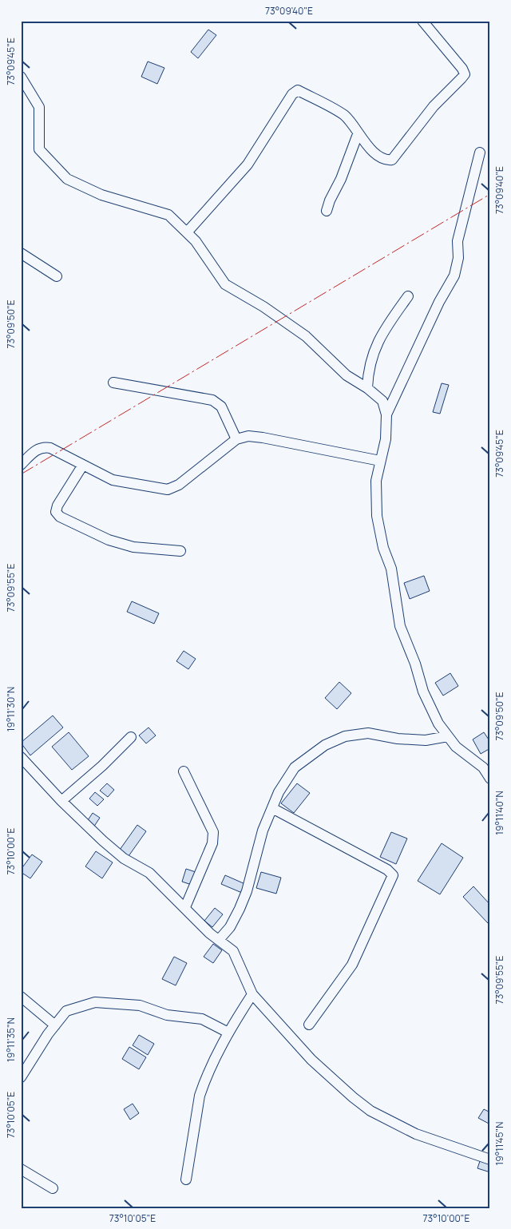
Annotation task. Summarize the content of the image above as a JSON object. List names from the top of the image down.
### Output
{
  "coordinates": [
    "73°09'40\"E",
    "73°09'45\"E",
    "73°09'50\"E",
    "73°09'55\"E",
    "19°11'30\"N",
    "19°11'40\"N",
    "73°10'00\"E",
    "19°11'35\"N",
    "73°10'05\"E",
    "19°11'45\"N"
  ]
}
